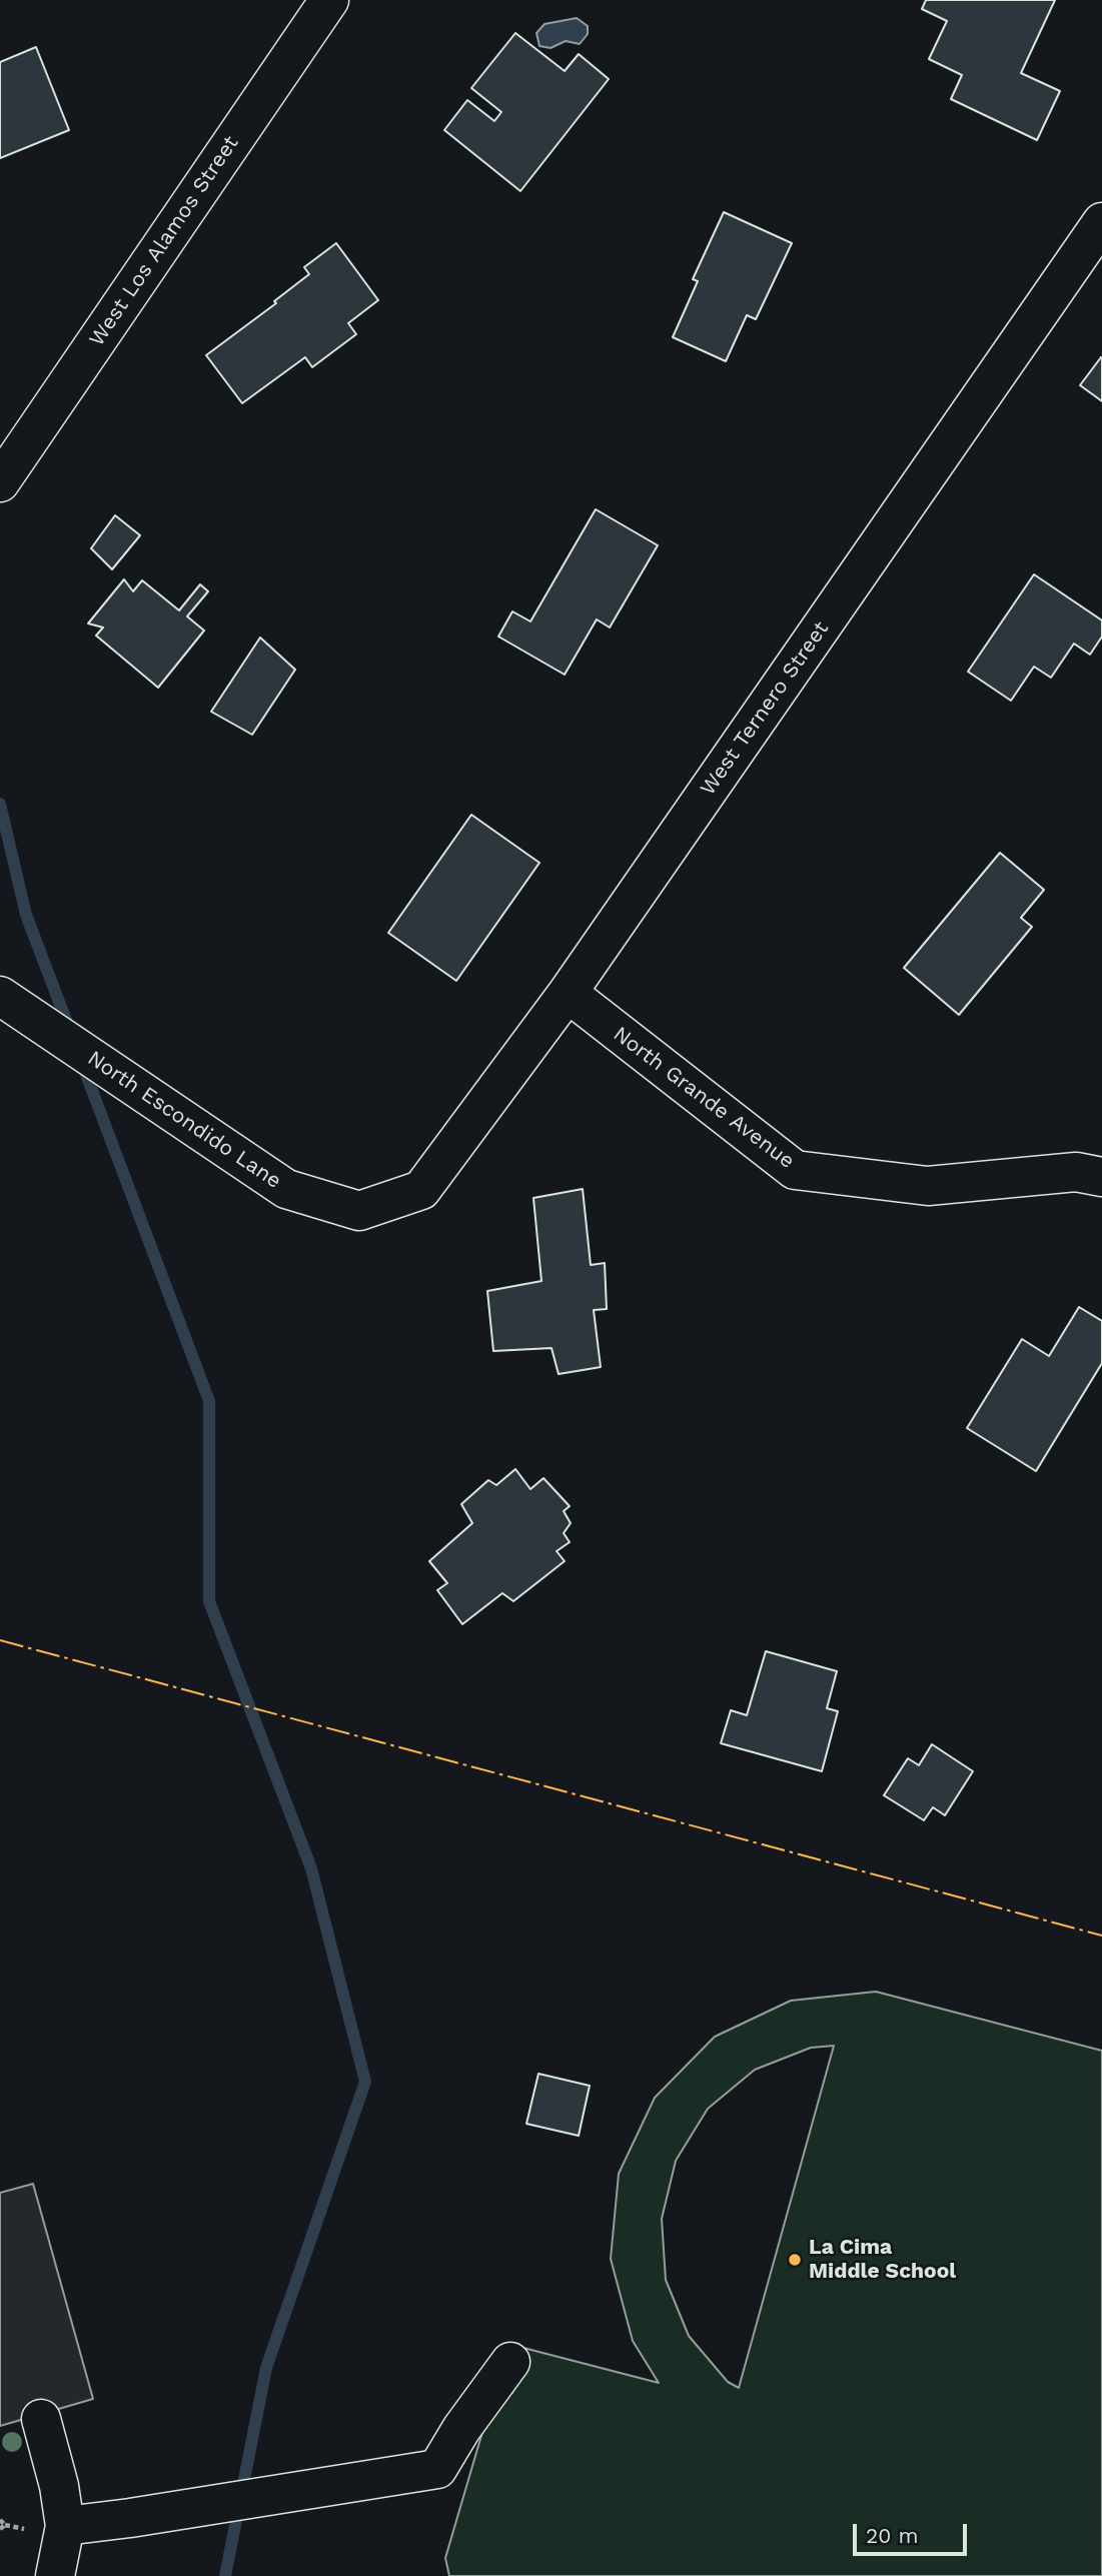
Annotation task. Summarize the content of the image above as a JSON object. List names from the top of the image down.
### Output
{
  "streets": {
    "street": [
      "West Los Alamos Street",
      "West Ternero Street",
      "North Grande Avenue",
      "North Escondido Lane"
    ]
  },
  "crossings": [
    ["West Ternero Street", "North Grande Avenue"],
    ["West Ternero Street", "North Escondido Lane"]
  ],
  "places": ["La Cima Middle School"],
  "scale_bar": "20 m"
}
